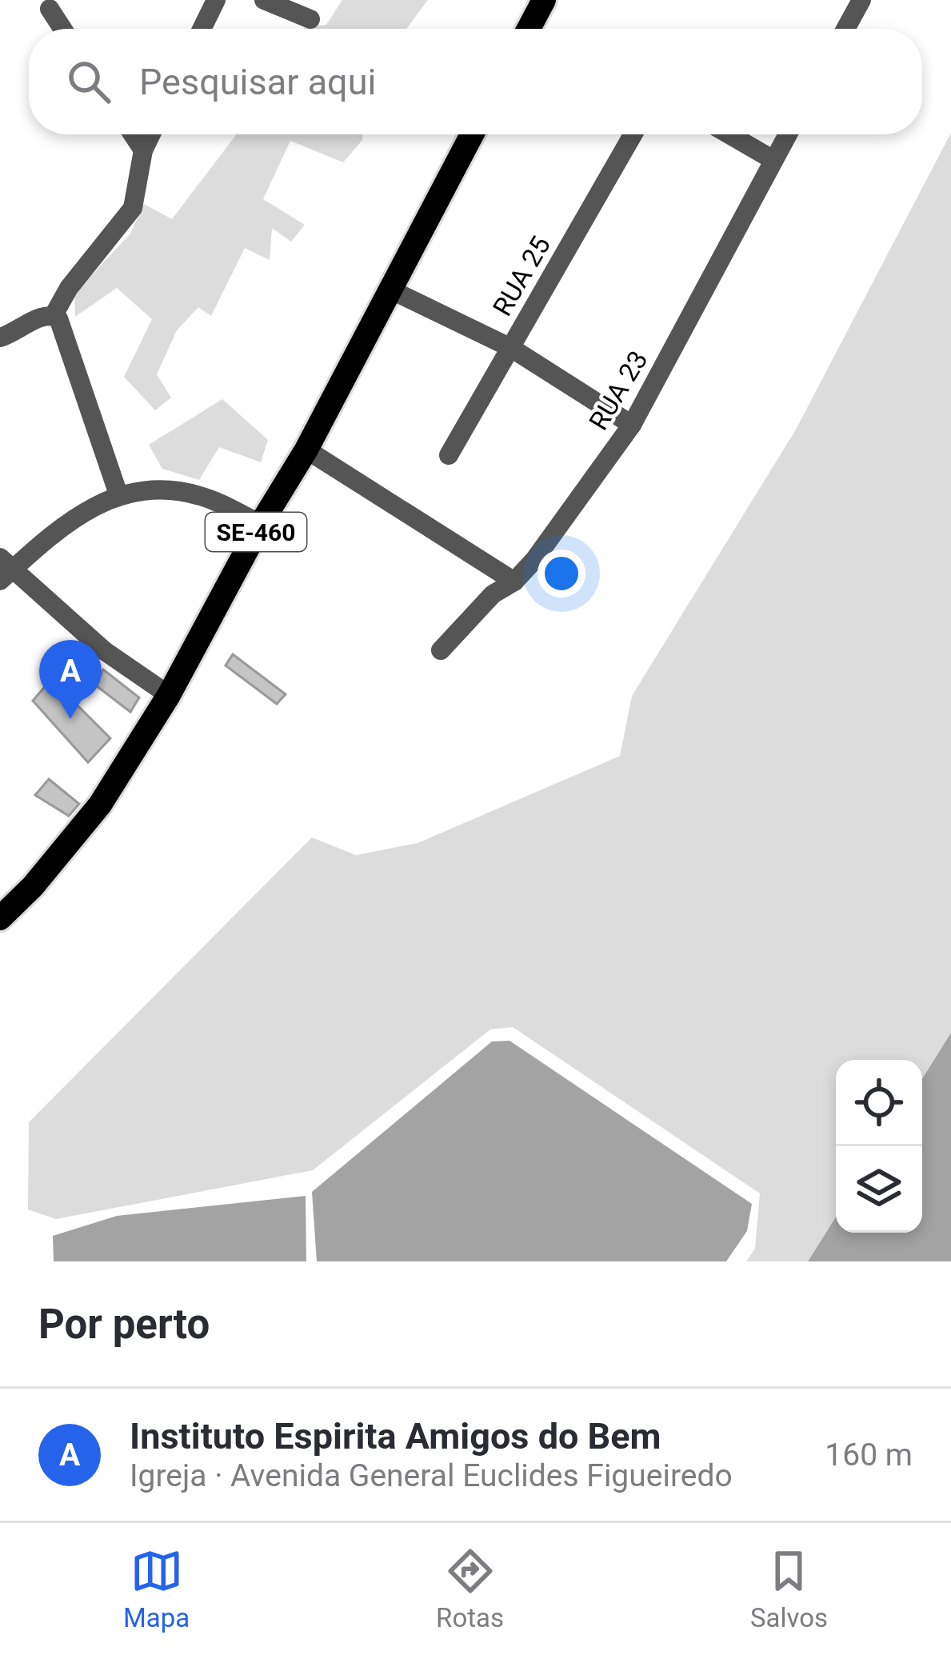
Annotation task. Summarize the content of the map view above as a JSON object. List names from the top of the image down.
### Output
{
  "streets": {
    "main road": ["SE-460"],
    "street": ["RUA 25", "RUA 23"]
  },
  "page": {
    "search": "Pesquisar aqui",
    "pins": "A",
    "heading": "Por perto",
    "list": [
      {
        "mark": "A",
        "name": "Instituto Espirita Amigos do Bem",
        "note": "Igreja · Avenida General Euclides Figueiredo",
        "value": "160 m"
      }
    ],
    "nav": ["Mapa", "Rotas", "Salvos"]
  }
}
